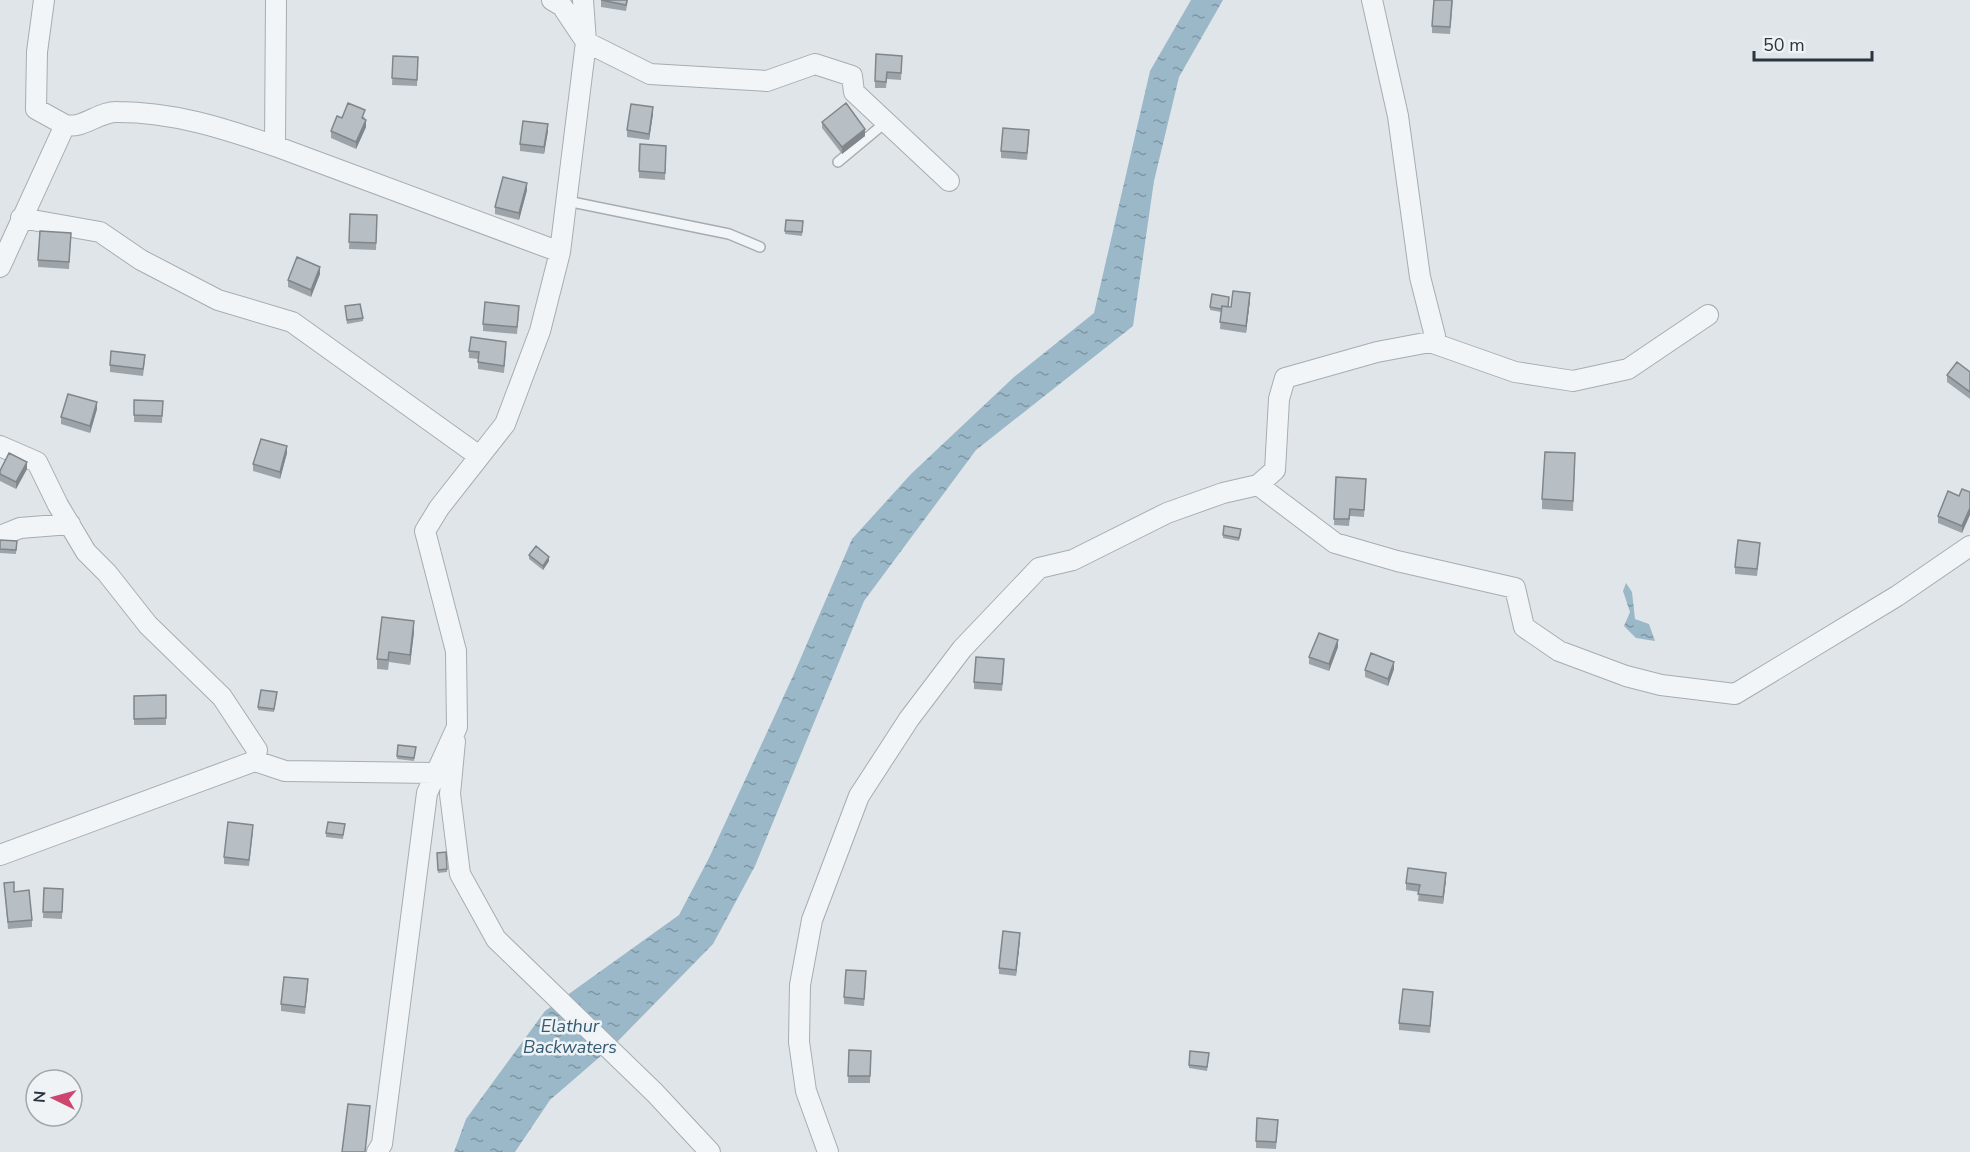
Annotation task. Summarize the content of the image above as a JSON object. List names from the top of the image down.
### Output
{
  "water": ["Elathur Backwaters"],
  "scale_bar": "50 m",
  "north": "left"
}
